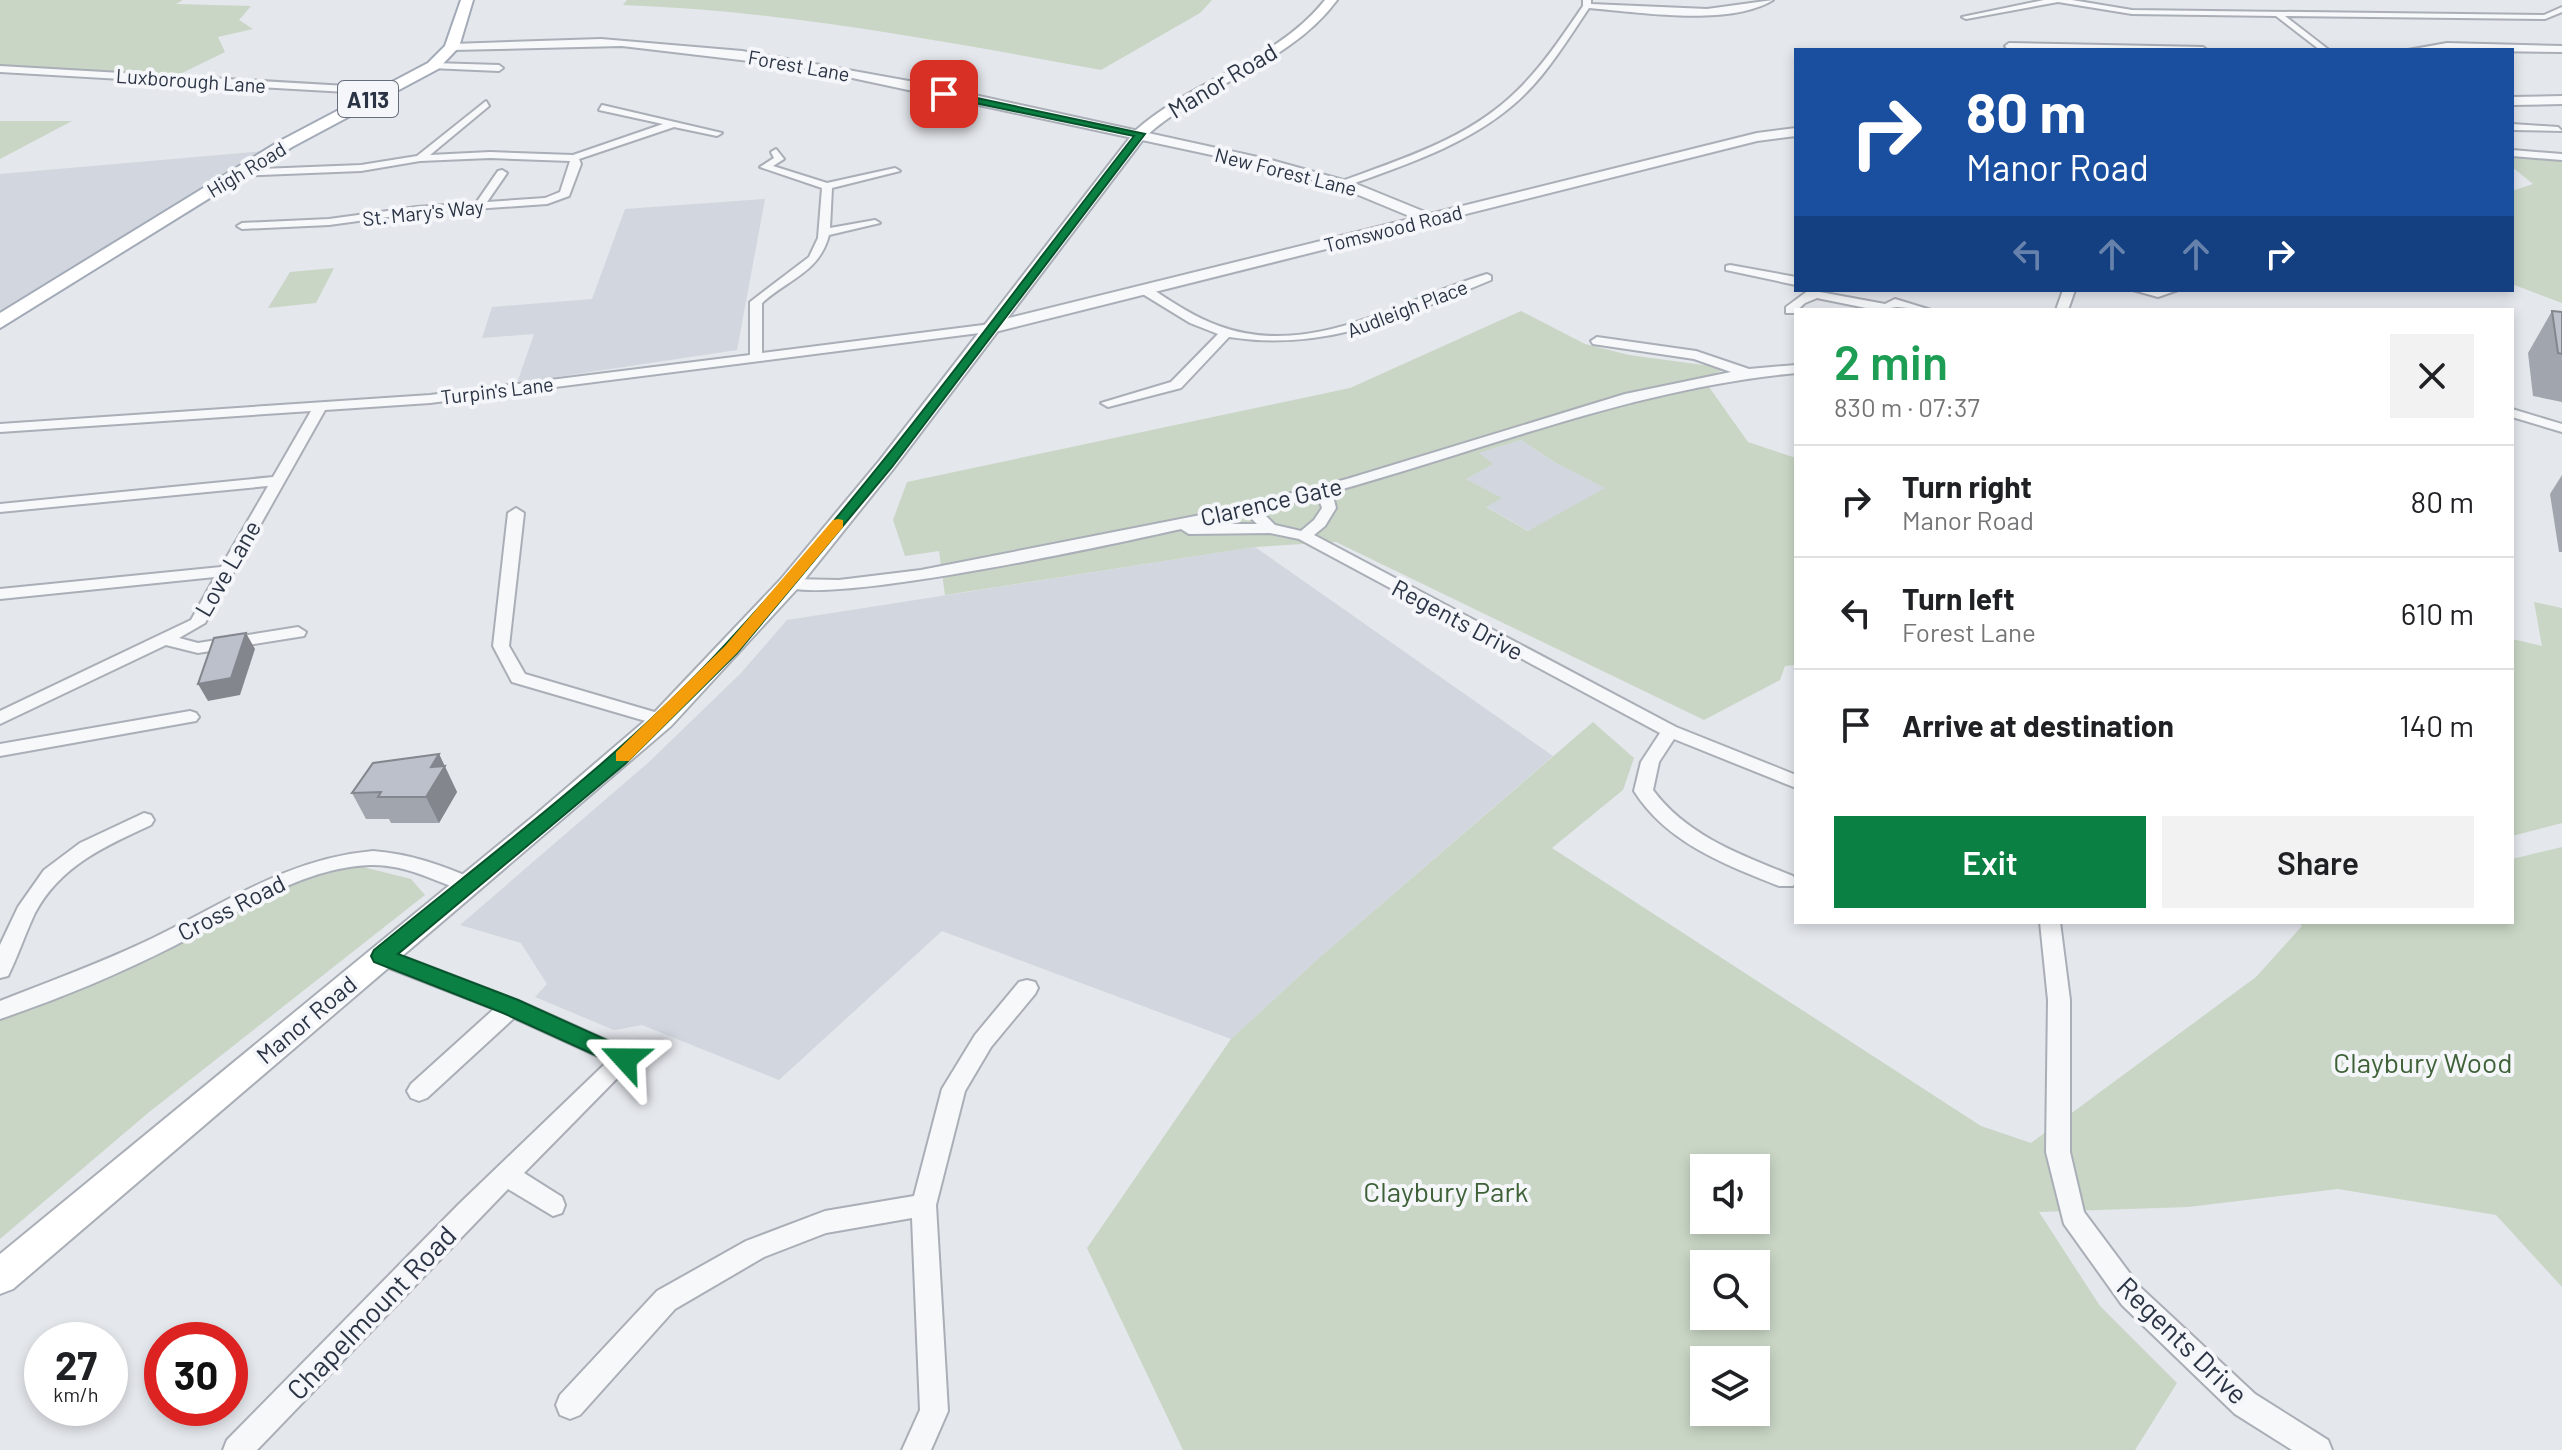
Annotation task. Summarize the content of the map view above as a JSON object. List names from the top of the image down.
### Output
{
  "streets": {
    "main road": ["Manor Road", "A113", "High Road"],
    "street": [
      "Forest Lane",
      "Luxborough Lane",
      "New Forest Lane",
      "St. Mary's Way",
      "Tomswood Road",
      "Audleigh Place",
      "Turpin's Lane",
      "Clarence Gate",
      "Love Lane",
      "Regents Drive",
      "Cross Road",
      "Chapelmount Road"
    ]
  },
  "crossings": [
    ["Forest Lane", "Manor Road"],
    ["Forest Lane", "High Road"],
    ["Forest Lane", "New Forest Lane"],
    ["Luxborough Lane", "High Road"],
    ["Manor Road", "New Forest Lane"],
    ["Manor Road", "Tomswood Road"],
    ["Manor Road", "Turpin's Lane"],
    ["Manor Road", "Clarence Gate"],
    ["Manor Road", "Cross Road"],
    ["Manor Road", "Chapelmount Road"],
    ["New Forest Lane", "Tomswood Road"],
    ["Tomswood Road", "Audleigh Place"],
    ["Tomswood Road", "Turpin's Lane"],
    ["Turpin's Lane", "Love Lane"],
    ["Clarence Gate", "Regents Drive"]
  ],
  "parks": ["Claybury Wood", "Claybury Park"],
  "page": {
    "turn": ["80 m", "Manor Road"],
    "heading": ["2 min", "830 m · 07:37"],
    "list": [
      {
        "name": "Turn right",
        "note": "Manor Road",
        "value": "80 m"
      },
      {
        "name": "Turn left",
        "note": "Forest Lane",
        "value": "610 m"
      },
      {
        "name": "Arrive at destination",
        "value": "140 m"
      }
    ],
    "buttons": ["Exit", "Share"],
    "speed": "27 km/h",
    "limit": "30"
  }
}
